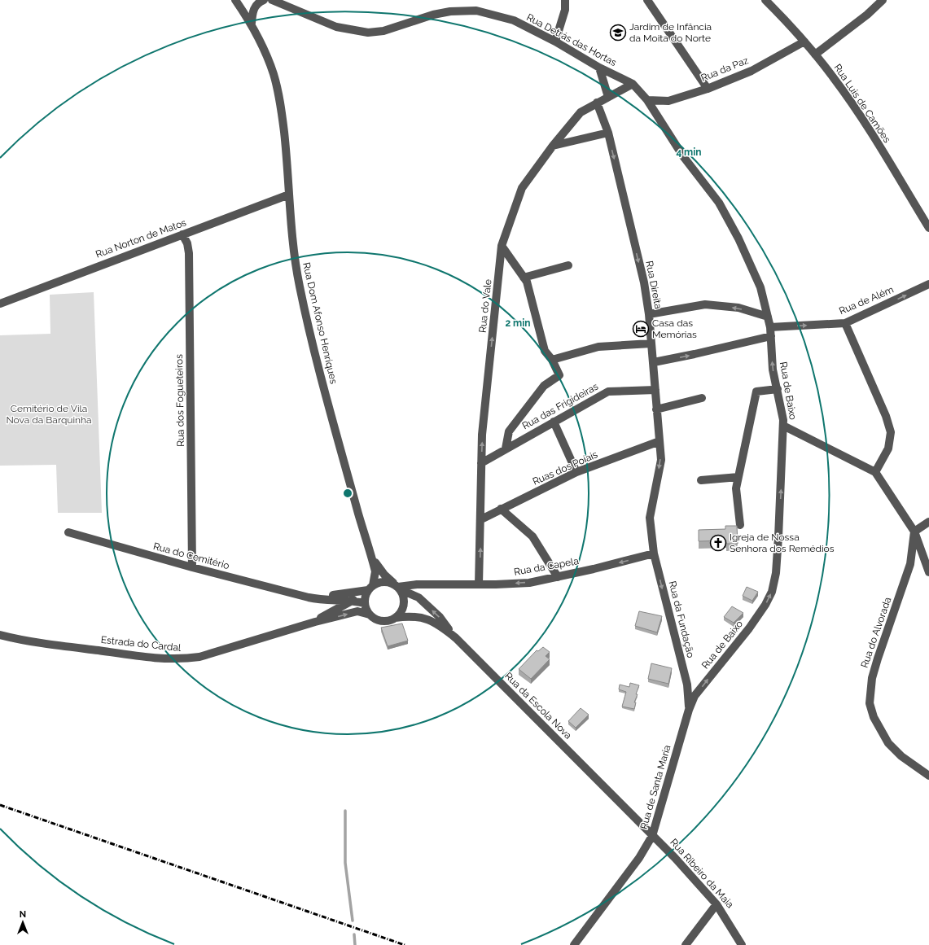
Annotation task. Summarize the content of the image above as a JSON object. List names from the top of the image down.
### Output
{
  "streets": {
    "street": [
      "Rua Detrás das Hortas",
      "Rua da Paz",
      "Rua Luis de Camões",
      "Rua Norton de Matos",
      "Rua Direita",
      "Rua de Além",
      "Rua do Vale",
      "Rua Dom Afonso Henriques",
      "Rua de Baixo",
      "Rua dos Fogueteiros",
      "Rua das Frigideiras",
      "Ruas dos Poíais",
      "Rua do Cemitério",
      "Rua da Capela",
      "Rua da Fundação",
      "Rua do Alvorada",
      "Estrada do Cardal",
      "Rua da Escola Nova",
      "Rua de Santa Maria",
      "Rua Ribeiro da Maia"
    ]
  },
  "crossings": [
    ["Rua Detrás das Hortas", "Rua da Paz"],
    ["Rua Detrás das Hortas", "Rua do Vale"],
    ["Rua Detrás das Hortas", "Rua de Baixo"],
    ["Rua da Paz", "Rua Luis de Camões"],
    ["Rua da Paz", "Rua de Baixo"],
    ["Rua Norton de Matos", "Rua Dom Afonso Henriques"],
    ["Rua Norton de Matos", "Rua dos Fogueteiros"],
    ["Rua Direita", "Rua do Vale"],
    ["Rua Direita", "Rua das Frigideiras"],
    ["Rua Direita", "Ruas dos Poíais"],
    ["Rua Direita", "Rua da Capela"],
    ["Rua Direita", "Rua da Fundação"],
    ["Rua de Além", "Rua de Baixo"],
    ["Rua do Vale", "Rua das Frigideiras"],
    ["Rua do Vale", "Ruas dos Poíais"],
    ["Rua do Vale", "Rua da Capela"],
    ["Rua Dom Afonso Henriques", "Rua do Cemitério"],
    ["Rua Dom Afonso Henriques", "Rua da Capela"],
    ["Rua Dom Afonso Henriques", "Estrada do Cardal"],
    ["Rua Dom Afonso Henriques", "Rua da Escola Nova"],
    ["Rua de Baixo", "Rua da Fundação"],
    ["Rua de Baixo", "Rua de Santa Maria"],
    ["Rua dos Fogueteiros", "Rua do Cemitério"],
    ["Rua do Cemitério", "Rua da Capela"],
    ["Rua do Cemitério", "Estrada do Cardal"],
    ["Rua do Cemitério", "Rua da Escola Nova"],
    ["Rua da Capela", "Rua da Fundação"],
    ["Rua da Capela", "Estrada do Cardal"],
    ["Rua da Capela", "Rua da Escola Nova"],
    ["Rua da Fundação", "Rua de Santa Maria"],
    ["Estrada do Cardal", "Rua da Escola Nova"],
    ["Rua da Escola Nova", "Rua de Santa Maria"],
    ["Rua da Escola Nova", "Rua Ribeiro da Maia"],
    ["Rua de Santa Maria", "Rua Ribeiro da Maia"]
  ],
  "one_way": [
    "Rua Direita",
    "Rua de Além",
    "Rua do Vale",
    "Rua de Baixo",
    "Rua da Capela",
    "Rua da Fundação"
  ],
  "parks": ["Cemitério de Vila Nova da Barquinha"],
  "places": {
    "school or university": ["Jardim de Infância da Moita do Norte"],
    "hotel": ["Casa das Memórias"],
    "church": ["Igreja de Nossa Senhora dos Remédios"]
  },
  "north": "top",
  "rings": ["4 min", "2 min"]
}
